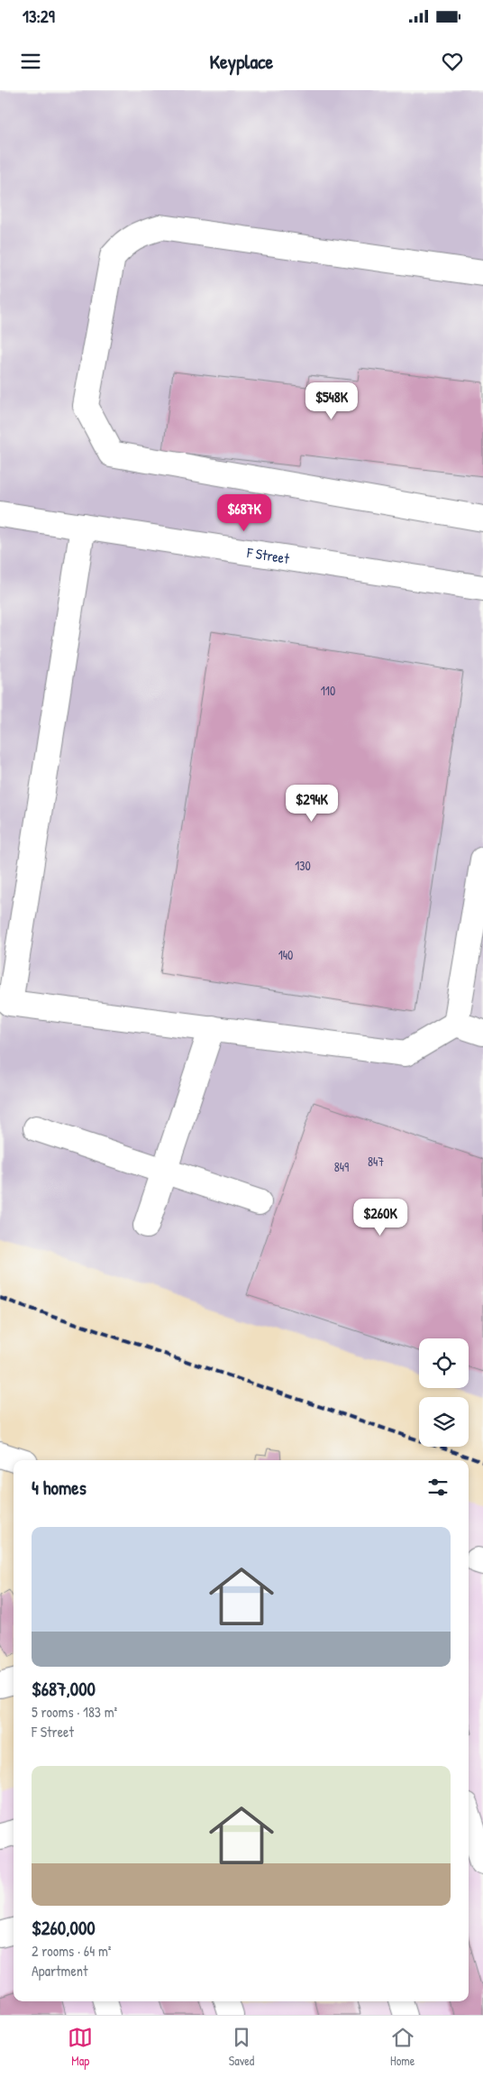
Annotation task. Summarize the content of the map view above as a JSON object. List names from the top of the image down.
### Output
{
  "streets": {
    "street": ["F Street"]
  },
  "house_numbers": [
    "110",
    "130",
    "140",
    "847",
    "849"
  ],
  "page": {
    "status": "13:29",
    "header": "Keyplace",
    "price": [
      "$548K",
      "$687K",
      "$294K",
      "$260K"
    ],
    "heading": "4 homes",
    "list": [
      {
        "name": "$687,000",
        "note": "5 rooms · 183 m² · F Street"
      },
      {
        "name": "$260,000",
        "note": "2 rooms · 64 m² · Apartment"
      }
    ],
    "tabs": ["Map", "Saved", "Home"]
  }
}
